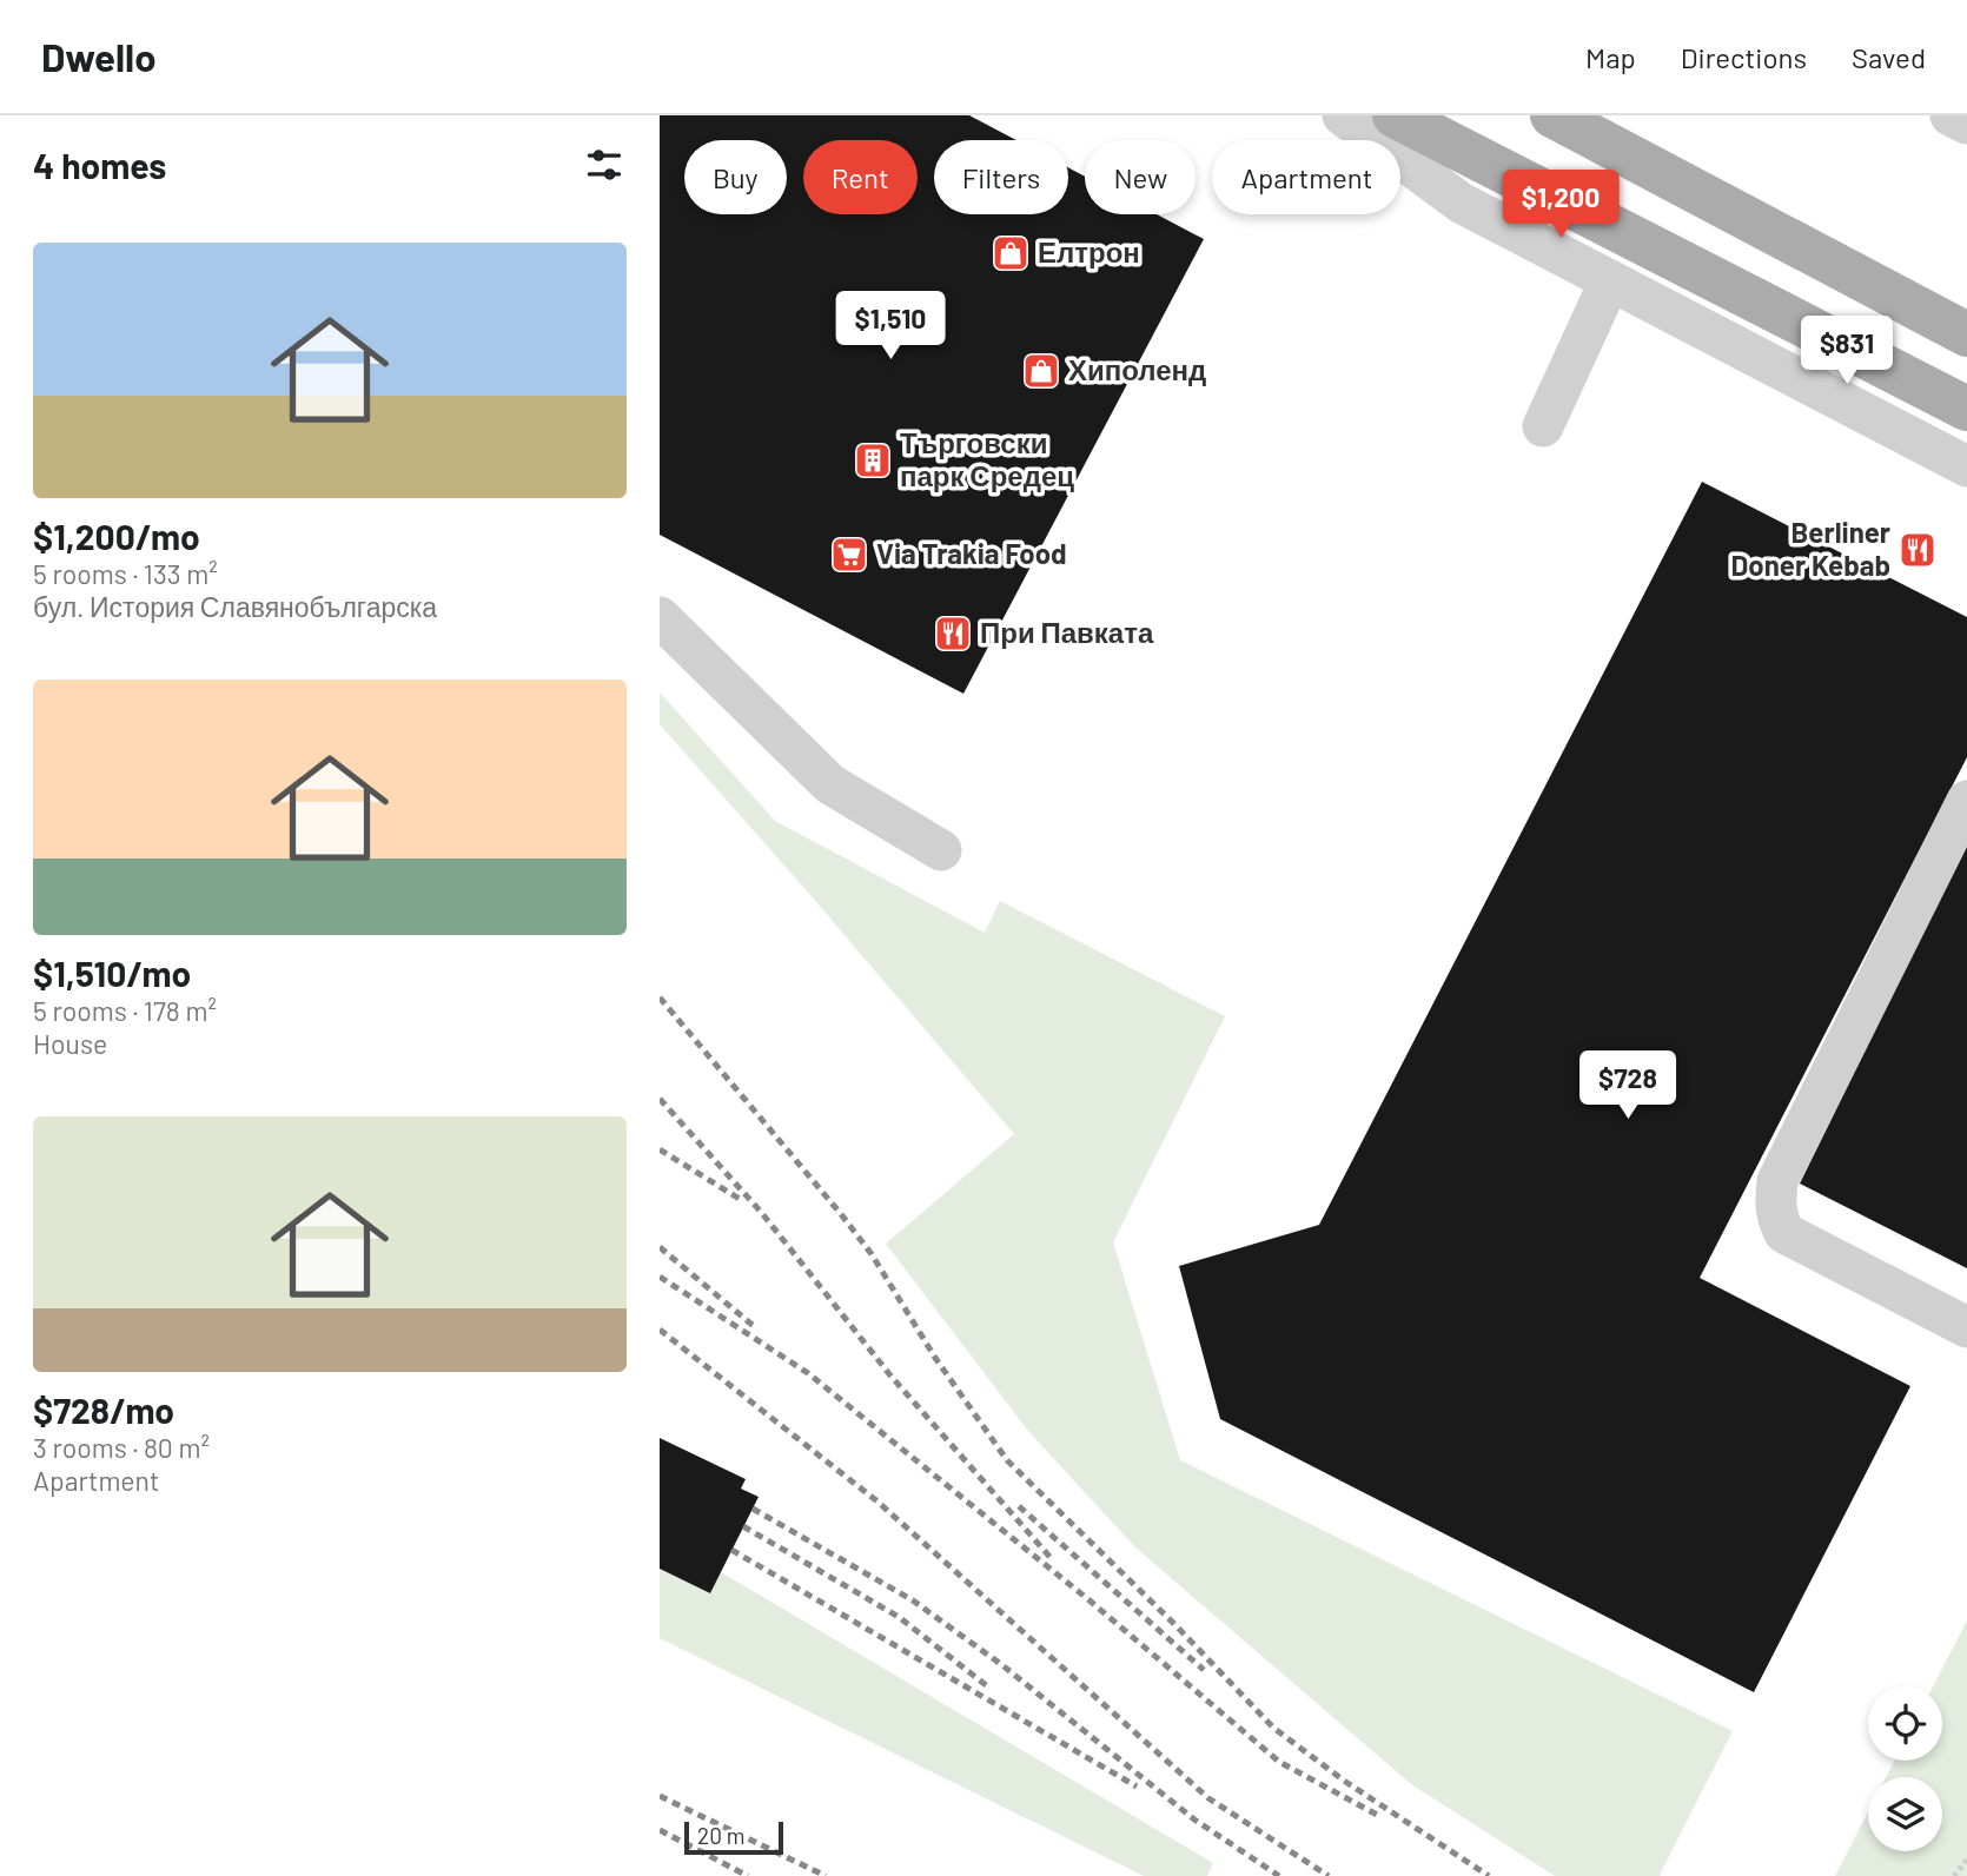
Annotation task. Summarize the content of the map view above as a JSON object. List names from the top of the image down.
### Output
{
  "places": {
    "shop": ["Елтрон", "Хиполенд"],
    "building": ["Търговски парк Средец"],
    "restaurant": ["Berliner Doner Kebab", "При Павката"],
    "supermarket": ["Via Trakia Food"]
  },
  "scale_bar": "20 m",
  "page": {
    "header": "Dwello",
    "nav": ["Map", "Directions", "Saved"],
    "heading": "4 homes",
    "chip": [
      "Buy",
      "Rent",
      "Filters",
      "New",
      "Apartment"
    ],
    "price": [
      "$1,200",
      "$1,510",
      "$831",
      "$728"
    ],
    "list": [
      {
        "name": "$1,200/mo",
        "note": "5 rooms · 133 m² · бул. История Славянобългарска"
      },
      {
        "name": "$1,510/mo",
        "note": "5 rooms · 178 m² · House"
      },
      {
        "name": "$728/mo",
        "note": "3 rooms · 80 m² · Apartment"
      }
    ],
    "scale": "20 m"
  }
}
